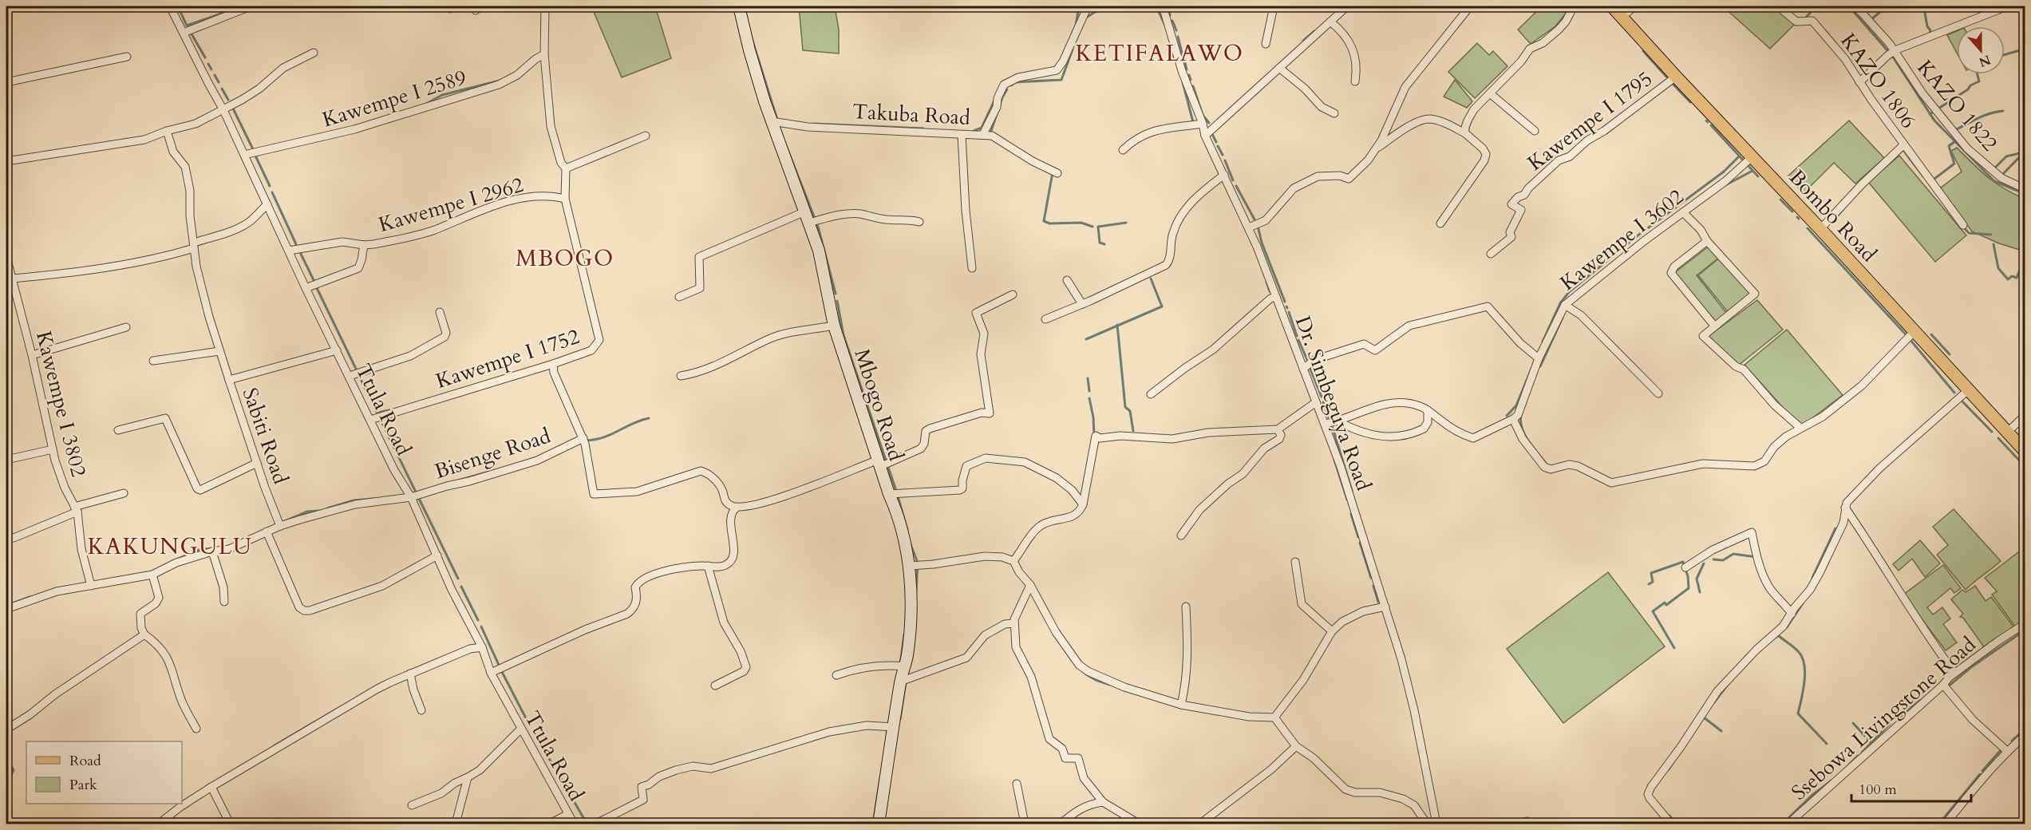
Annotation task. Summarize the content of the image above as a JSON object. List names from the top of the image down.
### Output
{
  "streets": {
    "main road": ["Bombo Road"],
    "street": [
      "KAZO 1806",
      "Kawempe I 2589",
      "KAZO 1822",
      "Takuba Road",
      "Kawempe I 1795",
      "Kawempe I 2962",
      "Kawempe I 3602",
      "Kawempe I 1752",
      "Dr. Simbeguya Road",
      "Kawempe I 3802",
      "Mbogo Road",
      "Ttula Road",
      "Sabiti Road",
      "Bisenge Road",
      "Ssebowa Livingstone Road"
    ]
  },
  "crossings": [
    ["KAZO 1806", "Bombo Road"],
    ["Kawempe I 2589", "Kawempe I 1752"],
    ["Kawempe I 2589", "Ttula Road"],
    ["Takuba Road", "Mbogo Road"],
    ["Kawempe I 1795", "Bombo Road"],
    ["Kawempe I 2962", "Kawempe I 1752"],
    ["Kawempe I 2962", "Ttula Road"],
    ["Bombo Road", "Kawempe I 3602"],
    ["Kawempe I 1752", "Ttula Road"],
    ["Kawempe I 3802", "Bisenge Road"],
    ["Ttula Road", "Sabiti Road"],
    ["Ttula Road", "Bisenge Road"],
    ["Sabiti Road", "Bisenge Road"]
  ],
  "districts": ["KETIFALAWO", "MBOGO", "KAKUNGULU"],
  "legend": ["Road", "Park"],
  "scale_bar": "100 m",
  "north": "bottom"
}
